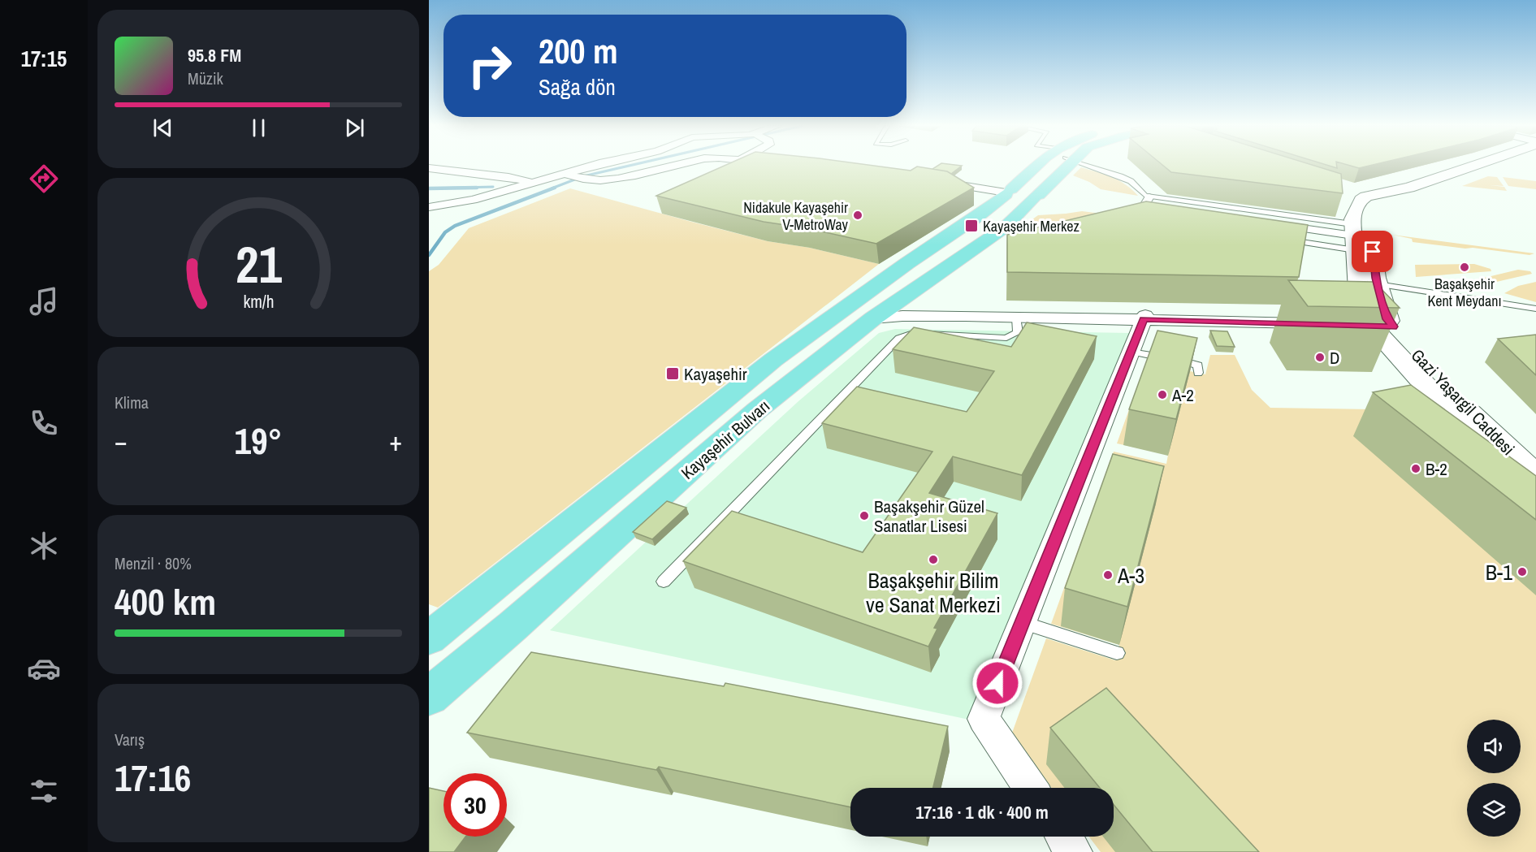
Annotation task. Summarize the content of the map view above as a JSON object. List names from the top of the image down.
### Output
{
  "streets": {
    "main road": ["Kayaşehir Bulvarı"],
    "street": ["Gazi Yaşargil Caddesi"]
  },
  "places": {
    "other": [
      "Nidakule Kayaşehir V-MetroWay",
      "Başakşehir Kent Meydanı",
      "D",
      "A-2",
      "B-2",
      "Başakşehir Güzel Sanatlar Lisesi",
      "Başakşehir Bilim ve Sanat Merkezi",
      "B-1",
      "A-3"
    ],
    "transit": ["Kayaşehir Merkez", "Kayaşehir"]
  },
  "page": {
    "tabs": "17:15",
    "turn": ["200 m", "Sağa dön"],
    "song": ["95.8 FM", "Müzik"],
    "tile": [
      "Klima",
      ["Menzil · 80%", "400 km"],
      ["Varış", "17:16"]
    ],
    "heat": ["−", "19°", "+"],
    "limit": "30",
    "trip": "17:16 · 1 dk · 400 m",
    "gauge": ["21", "km/h"]
  }
}
